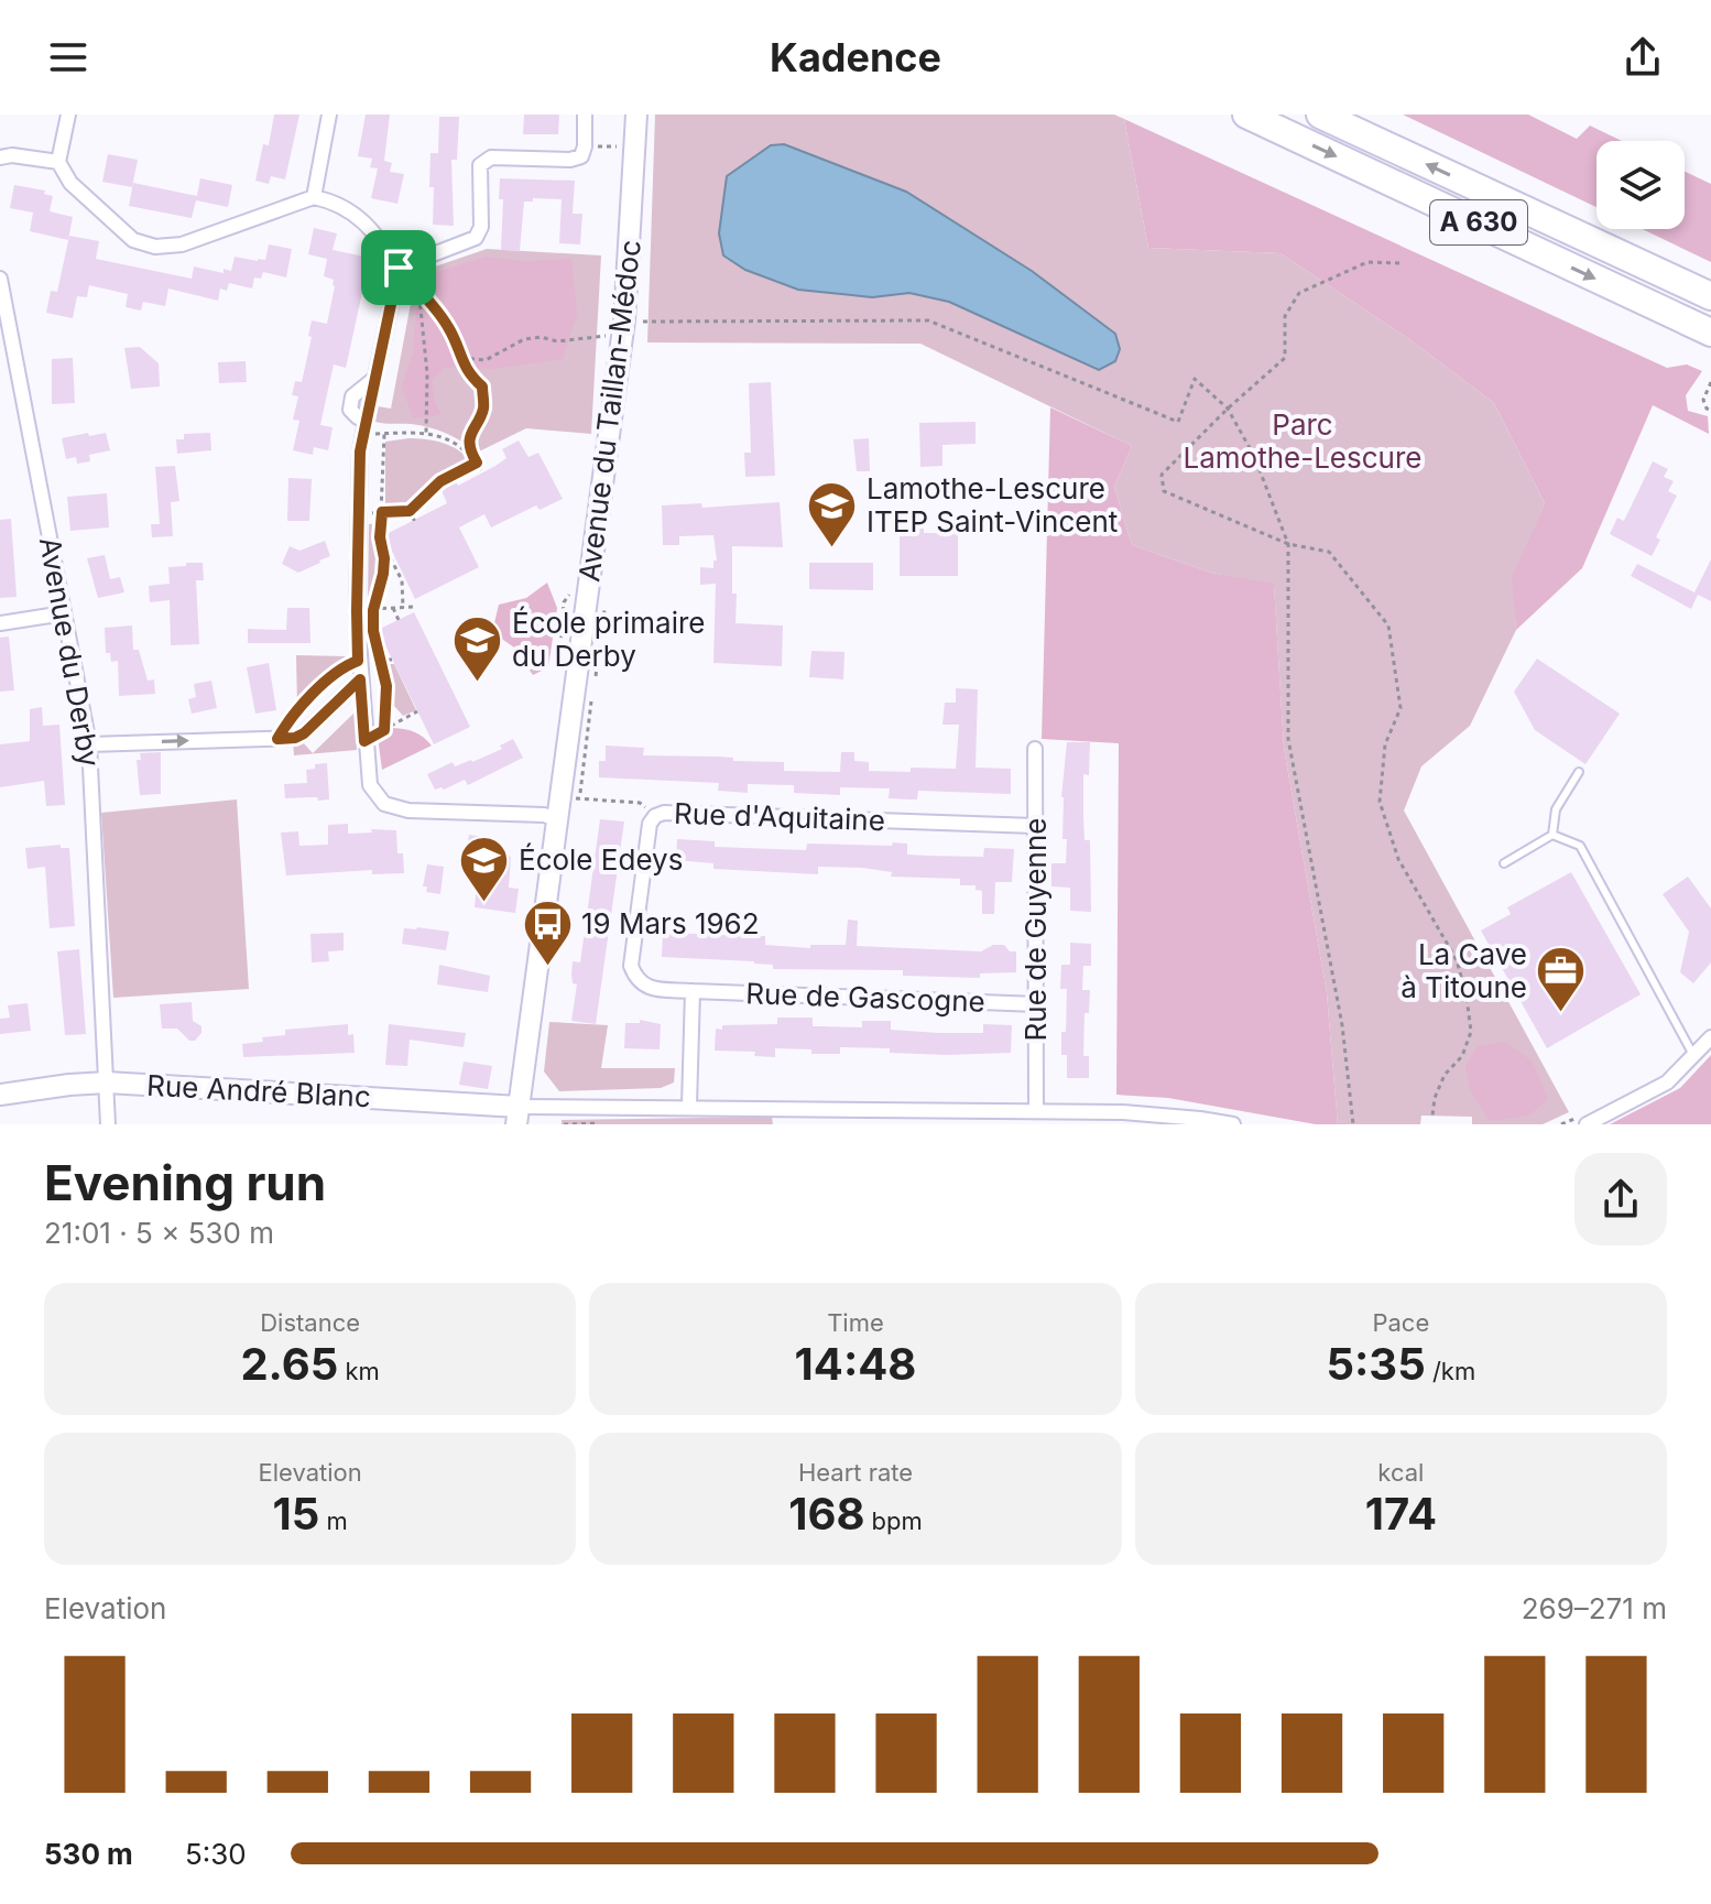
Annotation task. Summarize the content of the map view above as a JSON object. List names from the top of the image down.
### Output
{
  "streets": {
    "highway": ["A 630"],
    "street": [
      "Avenue du Taillan-Médoc",
      "Avenue du Derby",
      "Rue d'Aquitaine",
      "Rue de Guyenne",
      "Rue de Gascogne",
      "Rue André Blanc"
    ]
  },
  "crossings": [
    ["Avenue du Taillan-Médoc", "Rue André Blanc"],
    ["Avenue du Derby", "Rue André Blanc"],
    ["Rue d'Aquitaine", "Rue de Guyenne"],
    ["Rue d'Aquitaine", "Rue de Gascogne"],
    ["Rue de Guyenne", "Rue de Gascogne"]
  ],
  "parks": ["Parc Lamothe-Lescure"],
  "places": {
    "school or university": ["Lamothe-Lescure ITEP Saint-Vincent", "École primaire du Derby", "École Edeys"],
    "bus stop": ["19 Mars 1962"],
    "office": ["La Cave à Titoune"]
  },
  "page": {
    "header": "Kadence",
    "heading": ["Evening run", "21:01 · 5 × 530 m"],
    "stats": [
      ["Distance", "2.65 km"],
      ["Time", "14:48"],
      ["Pace", "5:35 /km"],
      ["Elevation", "15 m"],
      ["Heart rate", "168 bpm"],
      ["kcal", "174"]
    ],
    "chart": ["Elevation", "269–271 m"],
    "list": [
      {
        "name": "530 m",
        "note": "5:30"
      }
    ]
  }
}
